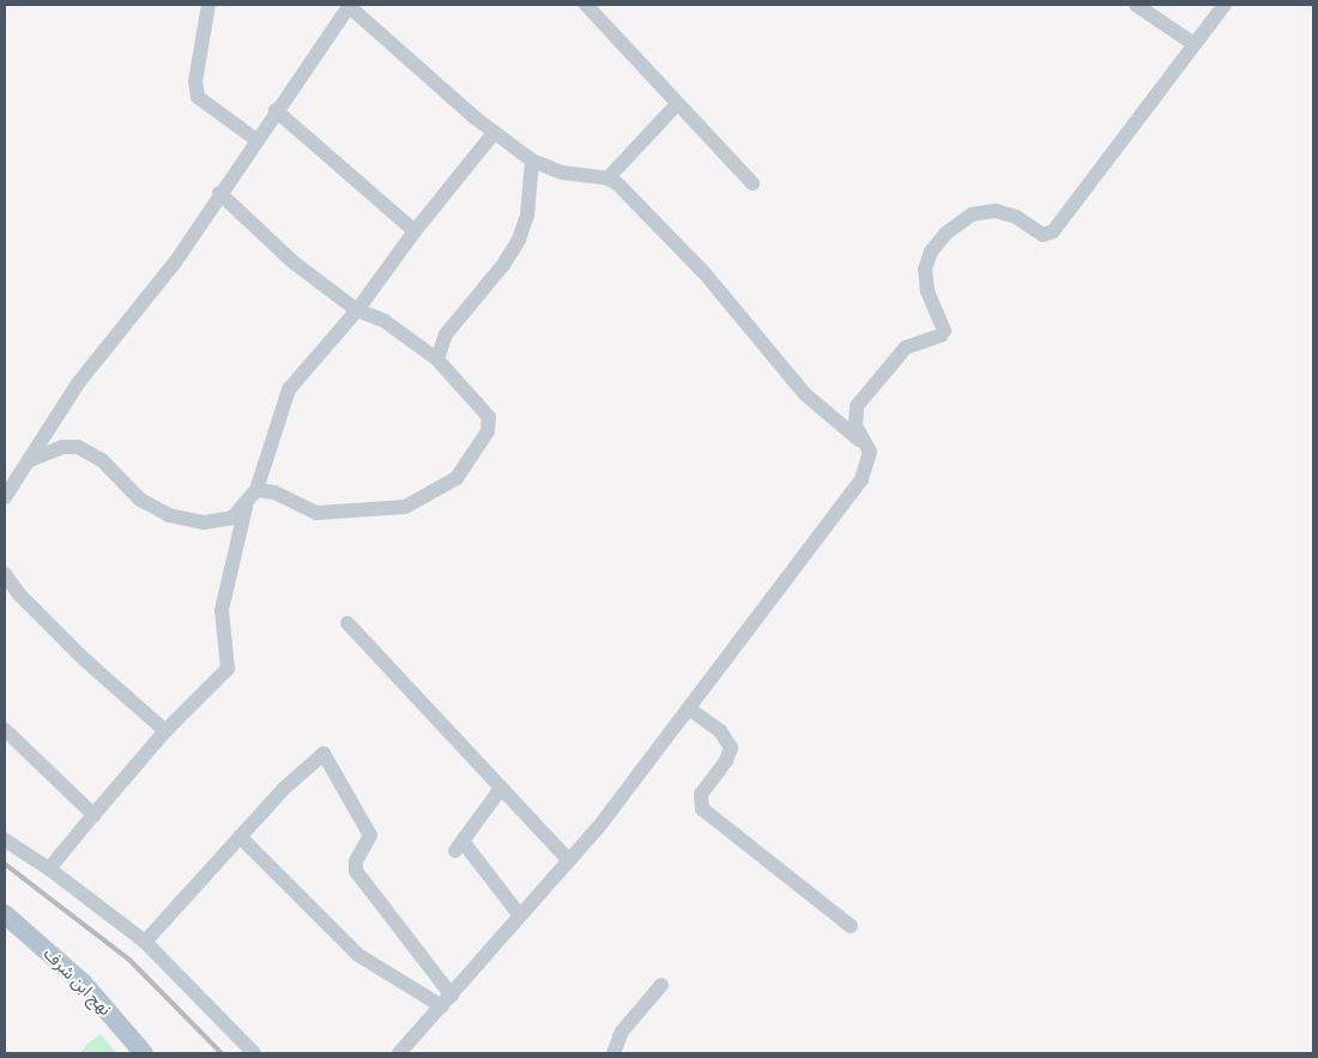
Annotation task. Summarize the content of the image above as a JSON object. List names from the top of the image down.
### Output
{
  "streets": {
    "main road": ["نهج ابن شرف"]
  }
}
